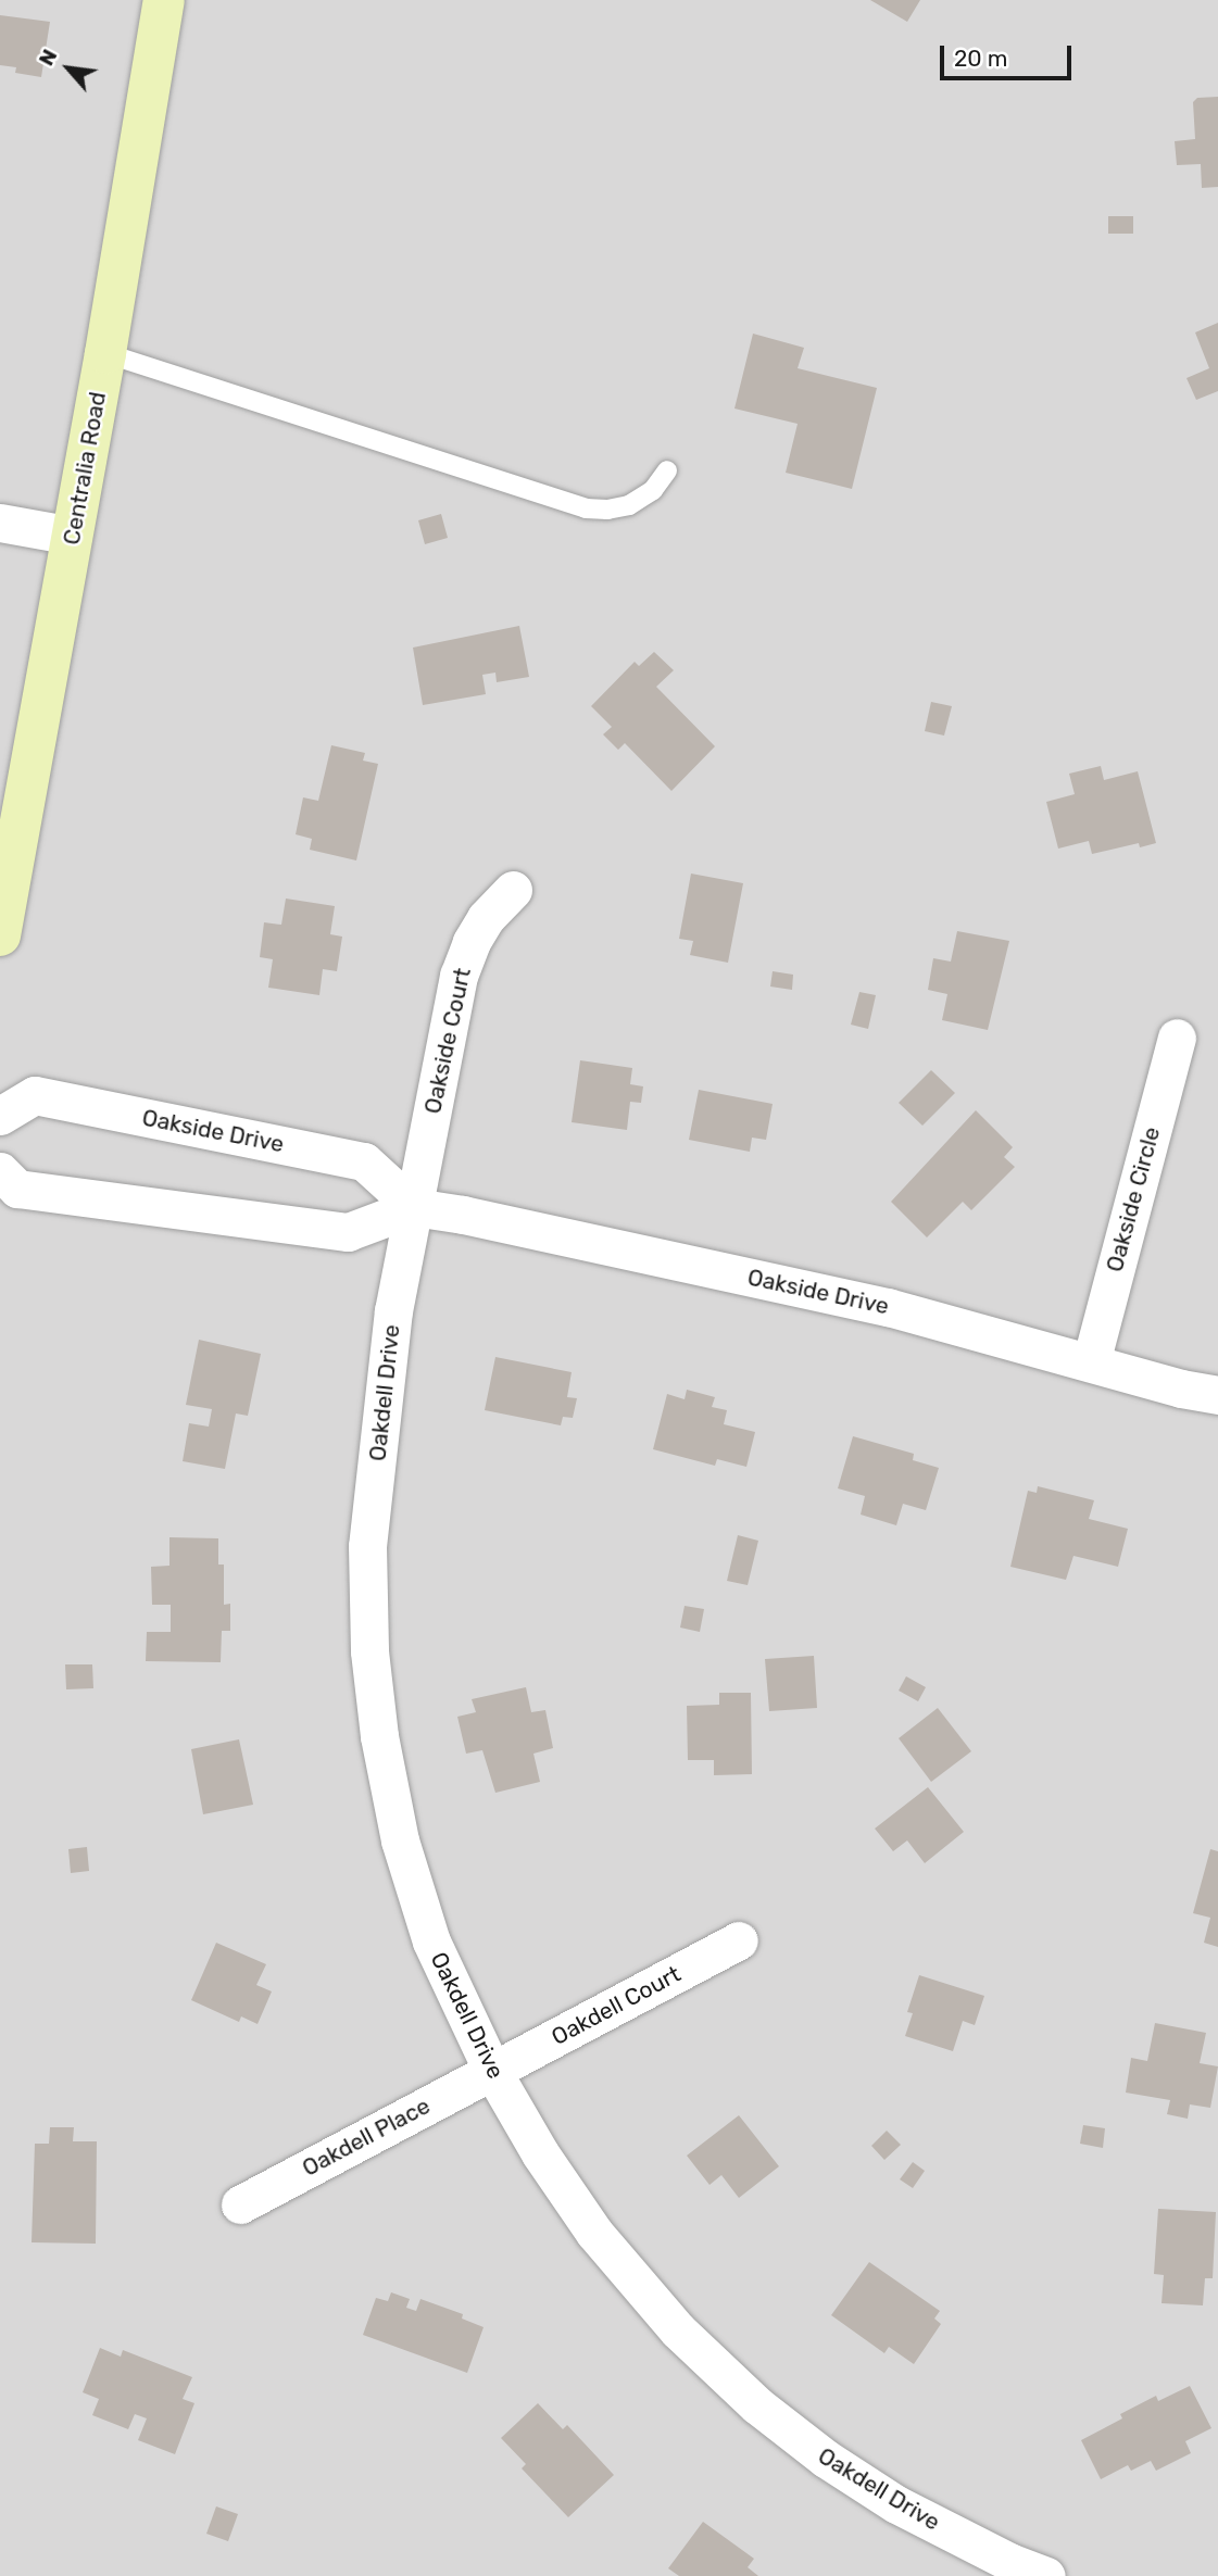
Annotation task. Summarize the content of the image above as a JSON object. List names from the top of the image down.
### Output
{
  "streets": {
    "main road": ["Centralia Road"],
    "street": [
      "Oakside Court",
      "Oakside Drive",
      "Oakside Circle",
      "Oakdell Drive",
      "Oakdell Court",
      "Oakdell Place"
    ]
  },
  "crossings": [
    ["Oakside Court", "Oakside Drive"],
    ["Oakside Court", "Oakdell Drive"],
    ["Oakside Drive", "Oakside Circle"],
    ["Oakside Drive", "Oakdell Drive"],
    ["Oakdell Drive", "Oakdell Court"],
    ["Oakdell Drive", "Oakdell Place"],
    ["Oakdell Court", "Oakdell Place"]
  ],
  "scale_bar": "20 m",
  "north": "top left"
}
